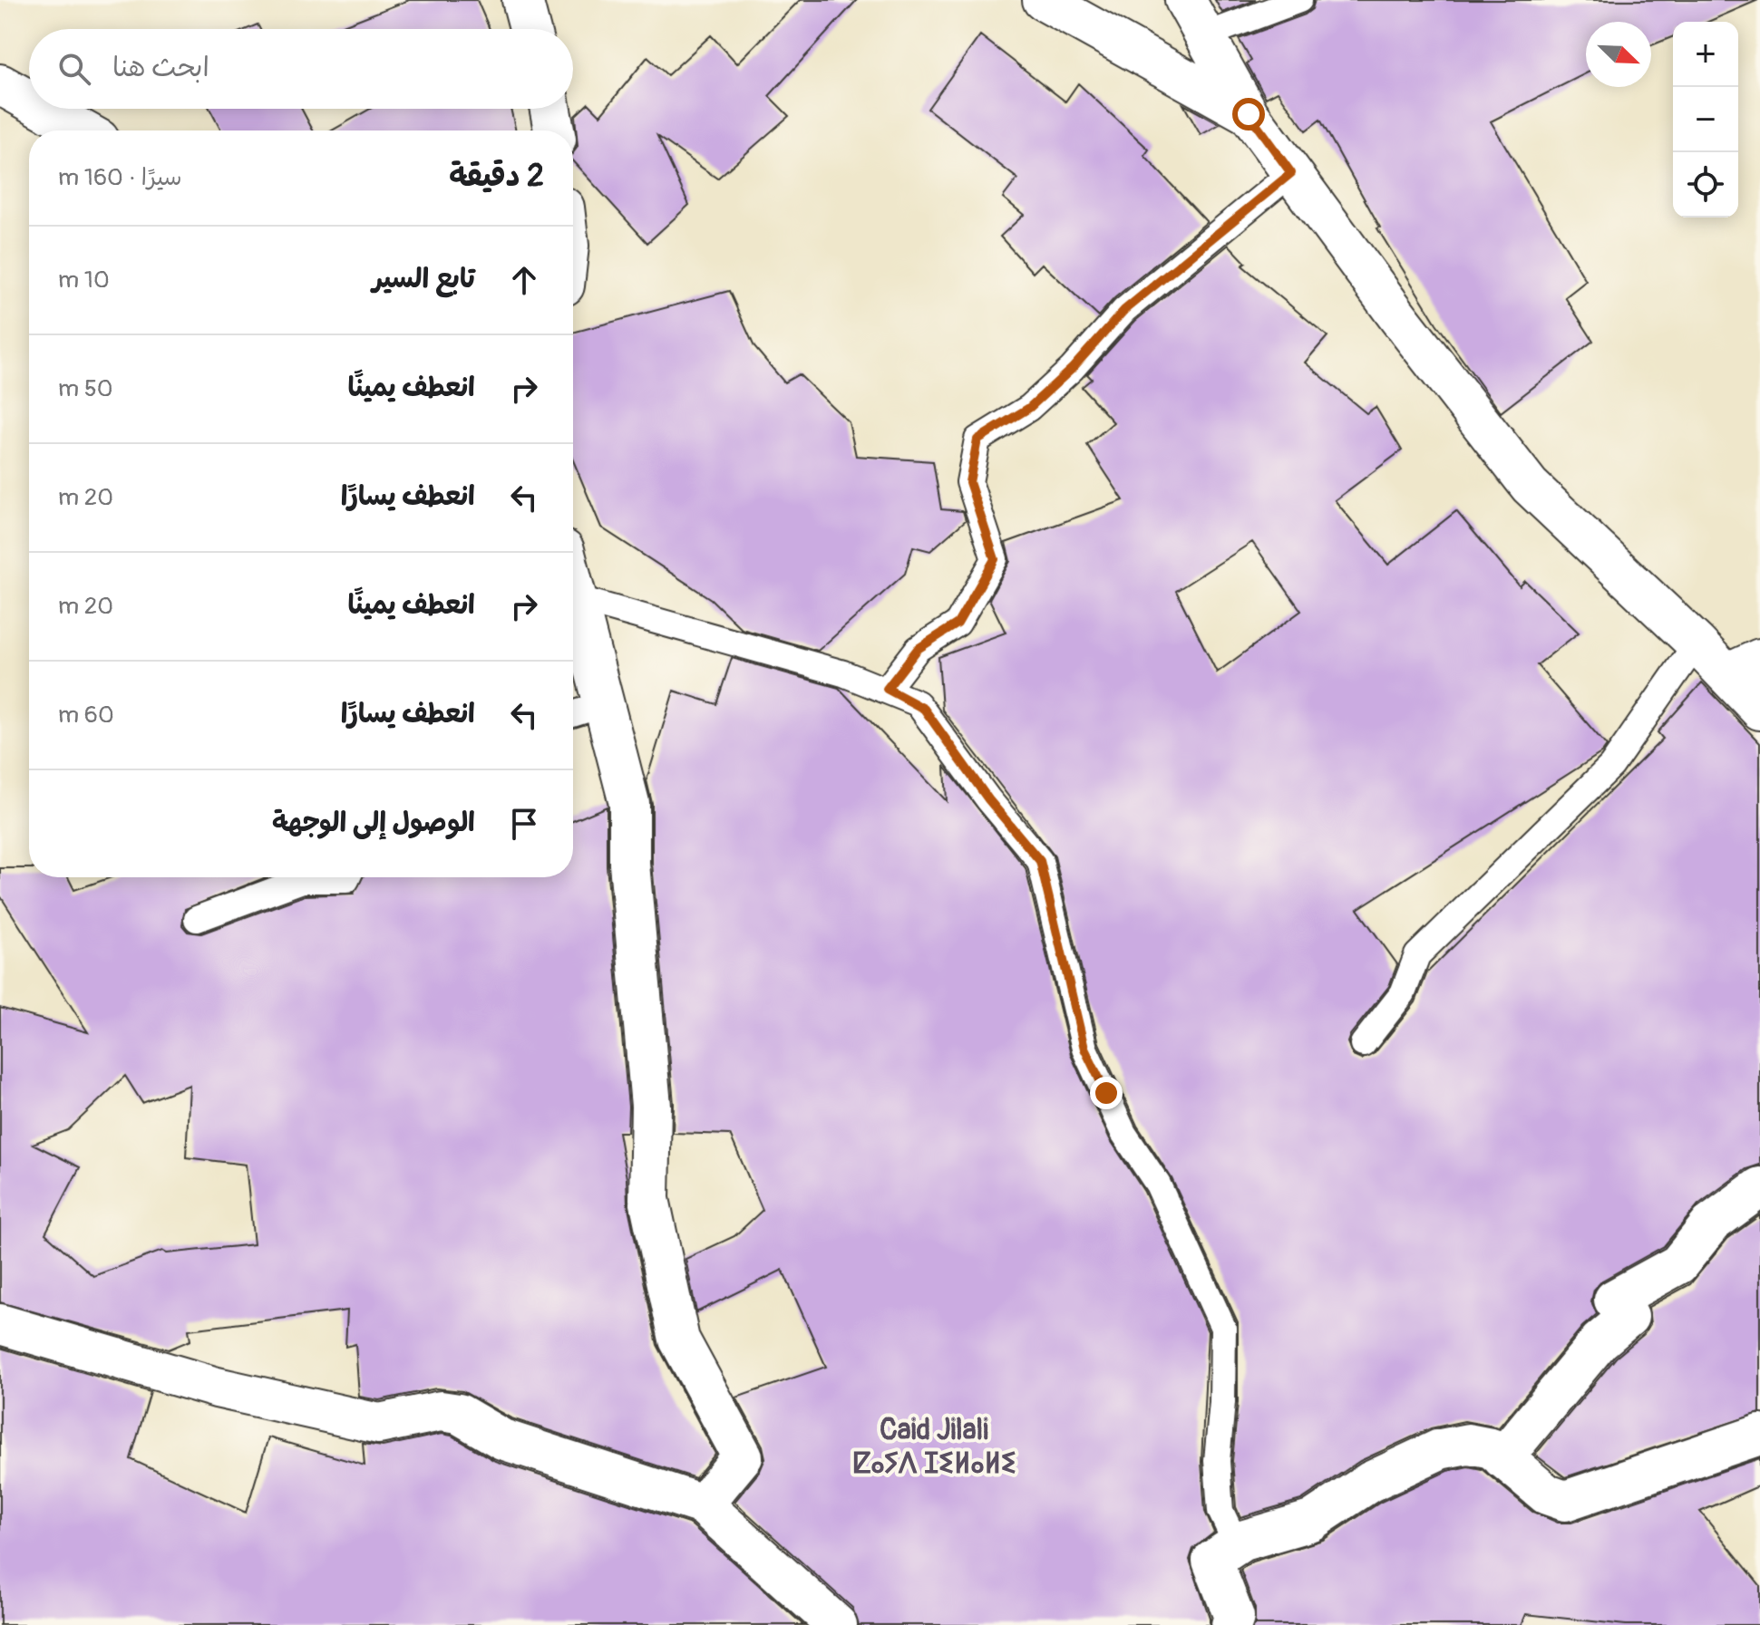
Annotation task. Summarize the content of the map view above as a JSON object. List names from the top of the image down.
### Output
{
  "districts": ["Caid Jilali ⵇⴰⵢⴷ ⵊⵉⵍⴰⵍⵉ"],
  "north": "bottom right",
  "page": {
    "map_buttons": ["+", "−"],
    "search": "ابحث هنا",
    "heading": ["2 دقيقة", "سيرًا · 160 m"],
    "list": [
      ["تابع السير", "10 m"],
      ["انعطف يمينًا", "50 m"],
      ["انعطف يسارًا", "20 m"],
      ["انعطف يمينًا", "20 m"],
      ["انعطف يسارًا", "60 m"],
      "الوصول إلى الوجهة"
    ]
  }
}
